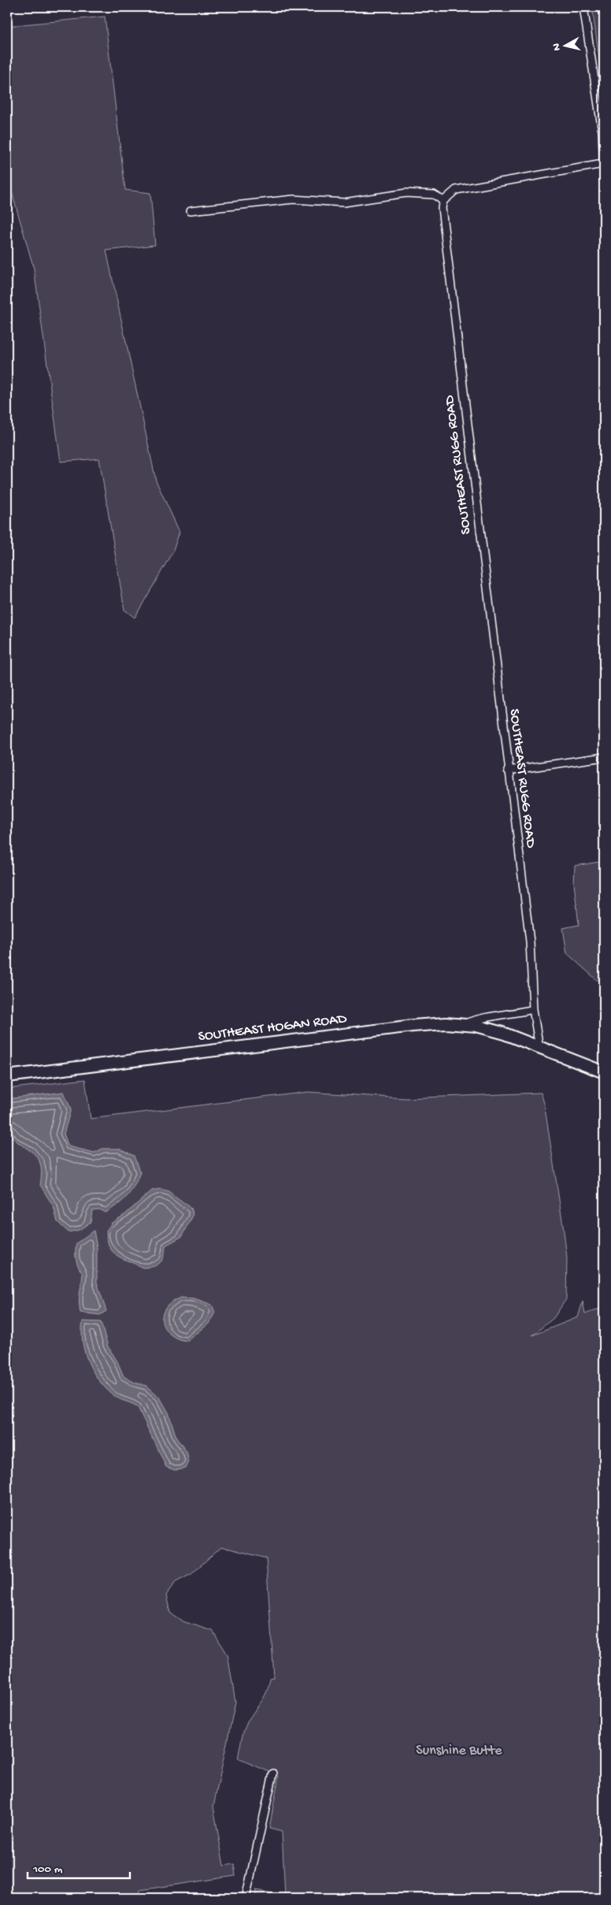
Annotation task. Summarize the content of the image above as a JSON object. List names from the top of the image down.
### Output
{
  "streets": {
    "main road": ["SOUTHEAST HOGAN ROAD"],
    "street": ["SOUTHEAST RUGG ROAD"]
  },
  "crossings": [
    ["SOUTHEAST RUGG ROAD", "SOUTHEAST HOGAN ROAD"]
  ],
  "parks": ["Sunshine Butte"],
  "scale_bar": "100 m",
  "north": "left"
}
